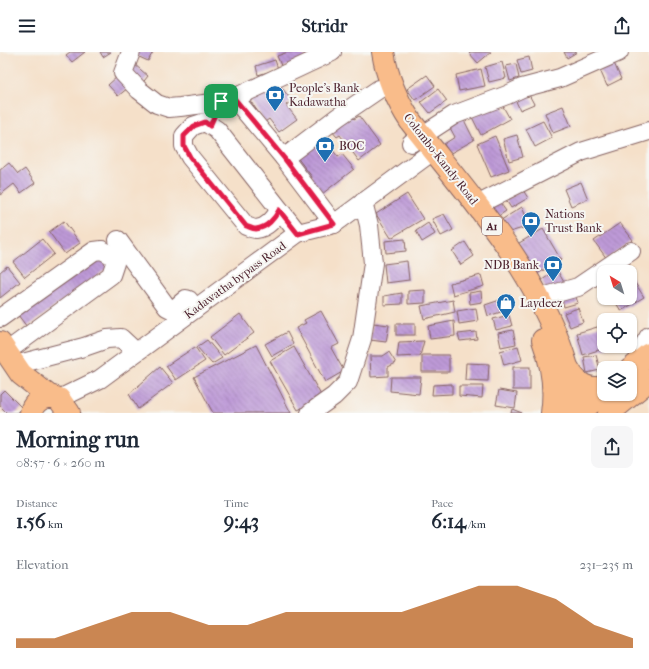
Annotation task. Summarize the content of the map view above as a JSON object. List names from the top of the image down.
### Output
{
  "streets": {
    "main road": ["Colombo-Kandy Road", "A1"],
    "street": ["Kadawatha bypass Road"]
  },
  "crossings": [
    ["Colombo-Kandy Road", "Kadawatha bypass Road"]
  ],
  "places": {
    "bank": [
      "People's Bank Kadawatha",
      "BOC",
      "Nations Trust Bank",
      "NDB Bank"
    ],
    "shop": ["Laydeez"]
  },
  "north": "top left",
  "page": {
    "header": "Stridr",
    "heading": ["Morning run", "08:57 · 6 × 260 m"],
    "stats": [
      ["Distance", "1.56 km"],
      ["Time", "9:43"],
      ["Pace", "6:14 /km"]
    ],
    "chart": ["Elevation", "231–235 m"]
  }
}
